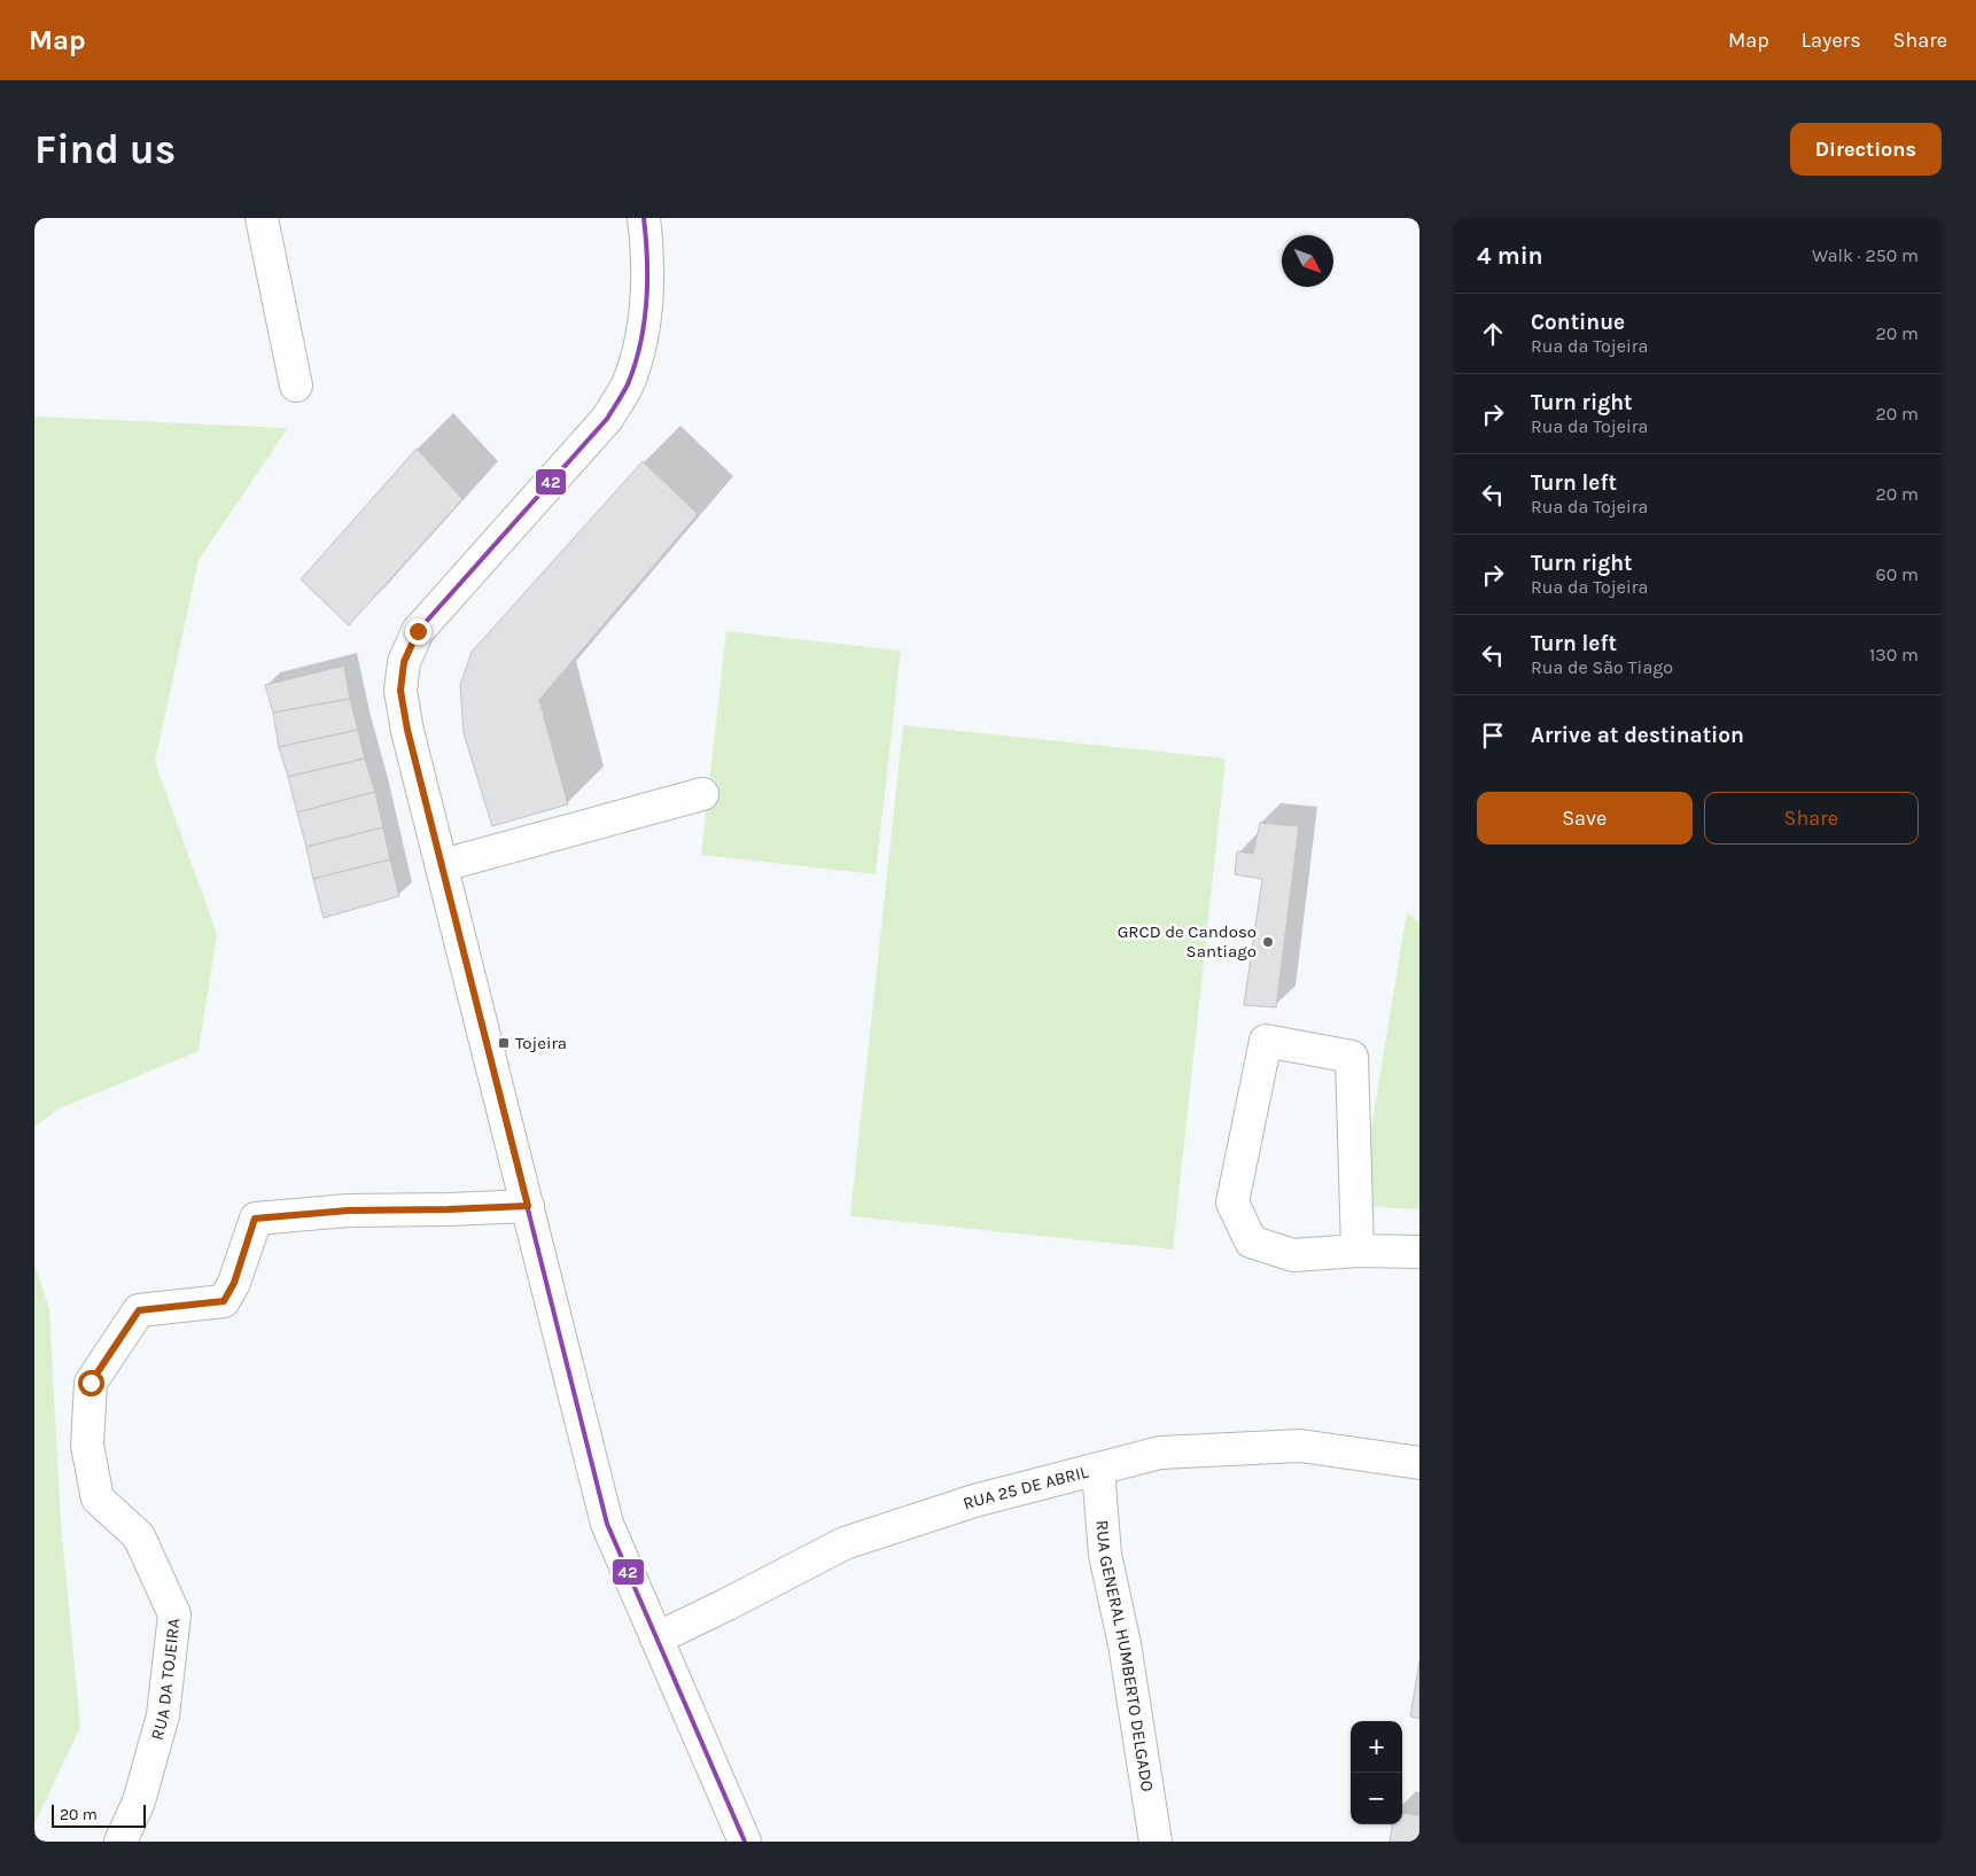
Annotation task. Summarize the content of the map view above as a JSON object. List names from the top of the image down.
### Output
{
  "streets": {
    "street": ["RUA 25 DE ABRIL", "RUA GENERAL HUMBERTO DELGADO", "RUA DA TOJEIRA"]
  },
  "crossings": [
    ["RUA 25 DE ABRIL", "RUA GENERAL HUMBERTO DELGADO"]
  ],
  "places": {
    "other": ["GRCD de Candoso Santiago"],
    "transit": ["Tojeira"]
  },
  "lines": ["transit line 42"],
  "scale_bar": "20 m",
  "north": "bottom right",
  "page": {
    "header": "Map",
    "nav": ["Map", "Layers", "Share"],
    "buttons": [
      "Directions",
      ["Save", "Share"]
    ],
    "title": "Find us",
    "heading": ["4 min", "Walk · 250 m"],
    "list": [
      ["Continue", "Rua da Tojeira", "20 m"],
      ["Turn right", "Rua da Tojeira", "20 m"],
      ["Turn left", "Rua da Tojeira", "20 m"],
      ["Turn right", "Rua da Tojeira", "60 m"],
      ["Turn left", "Rua de São Tiago", "130 m"],
      "Arrive at destination"
    ],
    "map_buttons": ["+", "−"],
    "scale": "20 m"
  }
}
